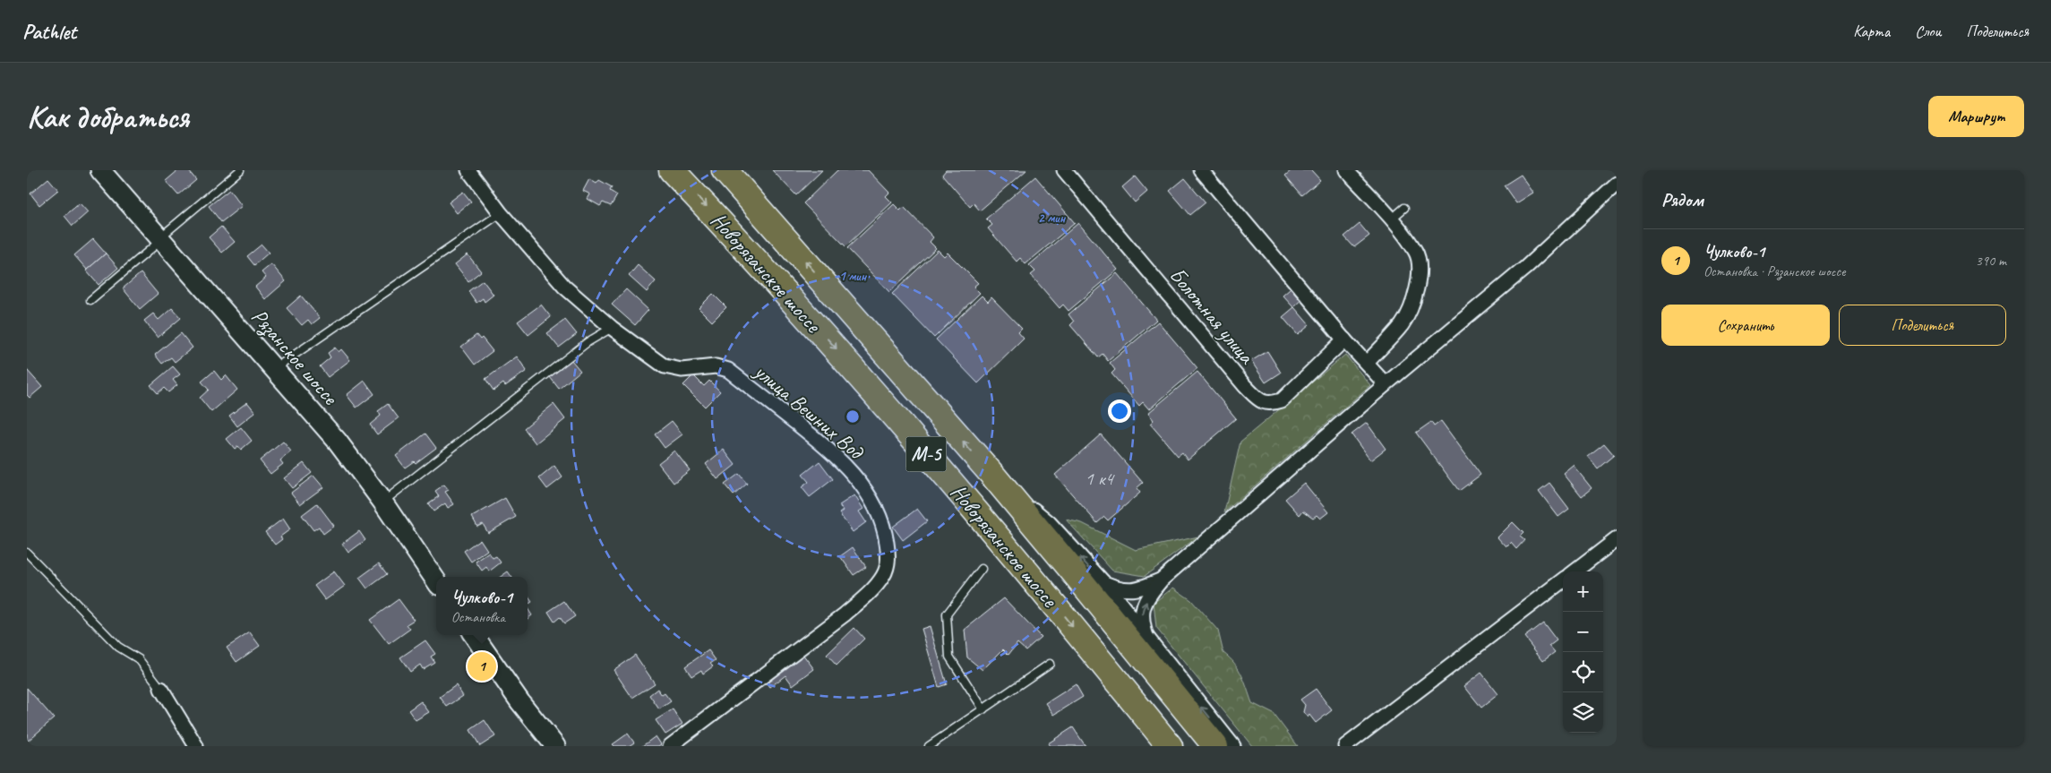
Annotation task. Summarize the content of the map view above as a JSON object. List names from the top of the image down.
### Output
{
  "streets": {
    "highway": ["Новорязанское шоссе", "М-5"],
    "main road": ["Рязанское шоссе"],
    "street": ["Болотная улица", "улица Вешних Вод"]
  },
  "house_numbers": ["1 к4"],
  "page": {
    "header": "Pathlet",
    "nav": ["Карта", "Слои", "Поделиться"],
    "buttons": [
      "Маршрут",
      ["Сохранить", "Поделиться"]
    ],
    "title": "Как добраться",
    "heading": "Рядом",
    "list": [
      {
        "mark": "1",
        "name": "Чулково-1",
        "note": "Остановка · Рязанское шоссе",
        "value": "390 m"
      }
    ],
    "map_buttons": ["+", "−"],
    "popup": ["Чулково-1", "Остановка"],
    "pins": "1"
  },
  "rings": ["2 мин", "1 мин"]
}
